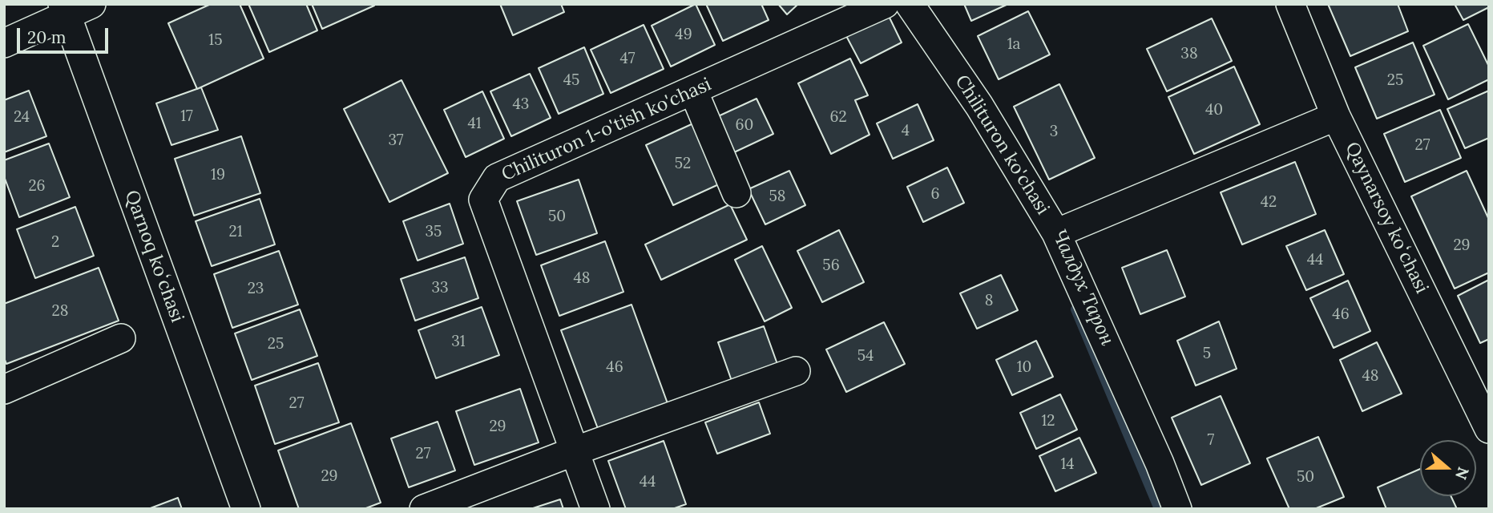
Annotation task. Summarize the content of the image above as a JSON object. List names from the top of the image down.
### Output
{
  "streets": {
    "street": [
      "Chilituron 1-o'tish ko'chasi",
      "Chilituron ko'chasi",
      "Qaynarsoy koʻchasi",
      "Qarnoq koʻchasi"
    ]
  },
  "water": ["Чалдух Тарон"],
  "house_numbers": [
    "49",
    "15",
    "1a",
    "38",
    "47",
    "45",
    "25",
    "43",
    "40",
    "17",
    "24",
    "62",
    "41",
    "60",
    "4",
    "3",
    "37",
    "27",
    "52",
    "19",
    "26",
    "6",
    "58",
    "42",
    "50",
    "21",
    "35",
    "2",
    "29",
    "44",
    "56",
    "48",
    "33",
    "23",
    "8",
    "28",
    "46",
    "31",
    "25",
    "5",
    "54",
    "46",
    "10",
    "48",
    "27",
    "12",
    "29",
    "7",
    "27",
    "14",
    "29",
    "50",
    "44"
  ],
  "scale_bar": "20 m",
  "north": "right"
}
